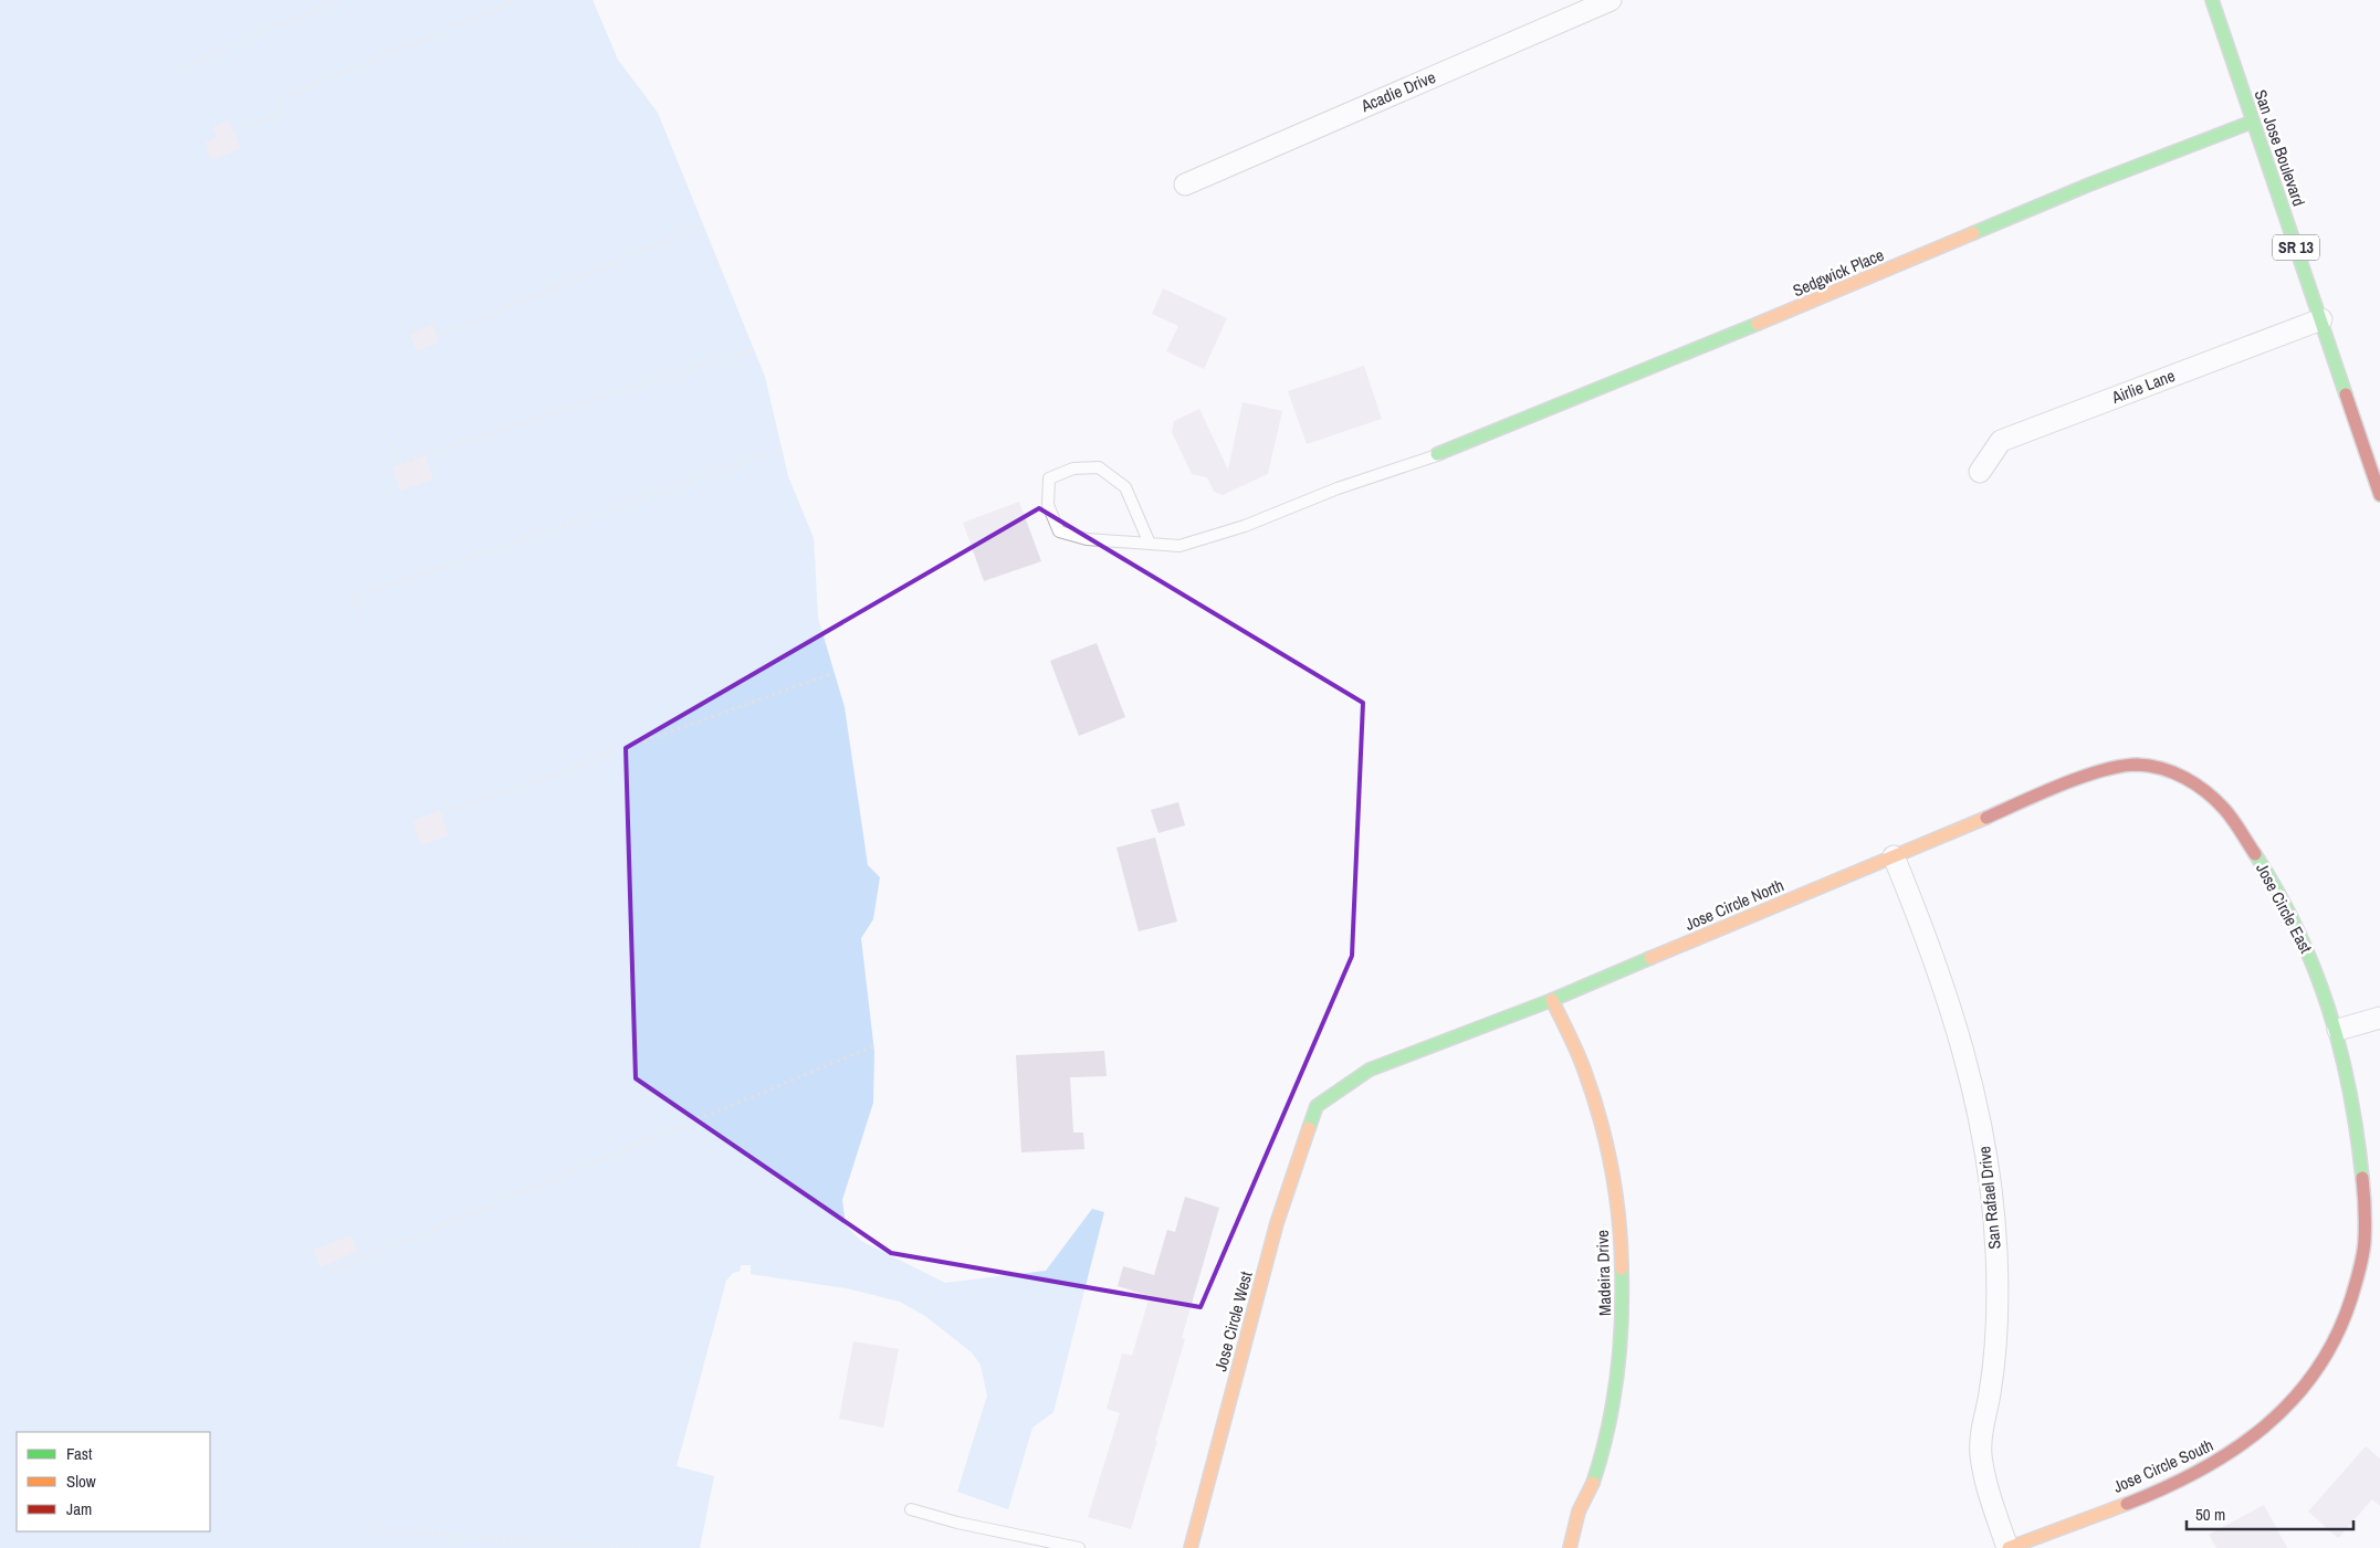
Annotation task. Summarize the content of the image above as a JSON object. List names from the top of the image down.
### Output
{
  "streets": {
    "street": [
      "Acadie Drive",
      "San Jose Boulevard",
      "SR 13",
      "Sedgwick Place",
      "Airlie Lane",
      "Jose Circle North",
      "Jose Circle East",
      "San Rafael Drive",
      "Madeira Drive",
      "Jose Circle West",
      "Jose Circle South"
    ]
  },
  "crossings": [
    ["San Jose Boulevard", "Sedgwick Place"],
    ["San Jose Boulevard", "Airlie Lane"],
    ["Jose Circle North", "Jose Circle East"],
    ["Jose Circle North", "San Rafael Drive"],
    ["Jose Circle North", "Madeira Drive"],
    ["Jose Circle North", "Jose Circle West"],
    ["Jose Circle East", "Jose Circle South"],
    ["San Rafael Drive", "Jose Circle South"]
  ],
  "legend": ["Fast", "Slow", "Jam"],
  "scale_bar": "50 m"
}
